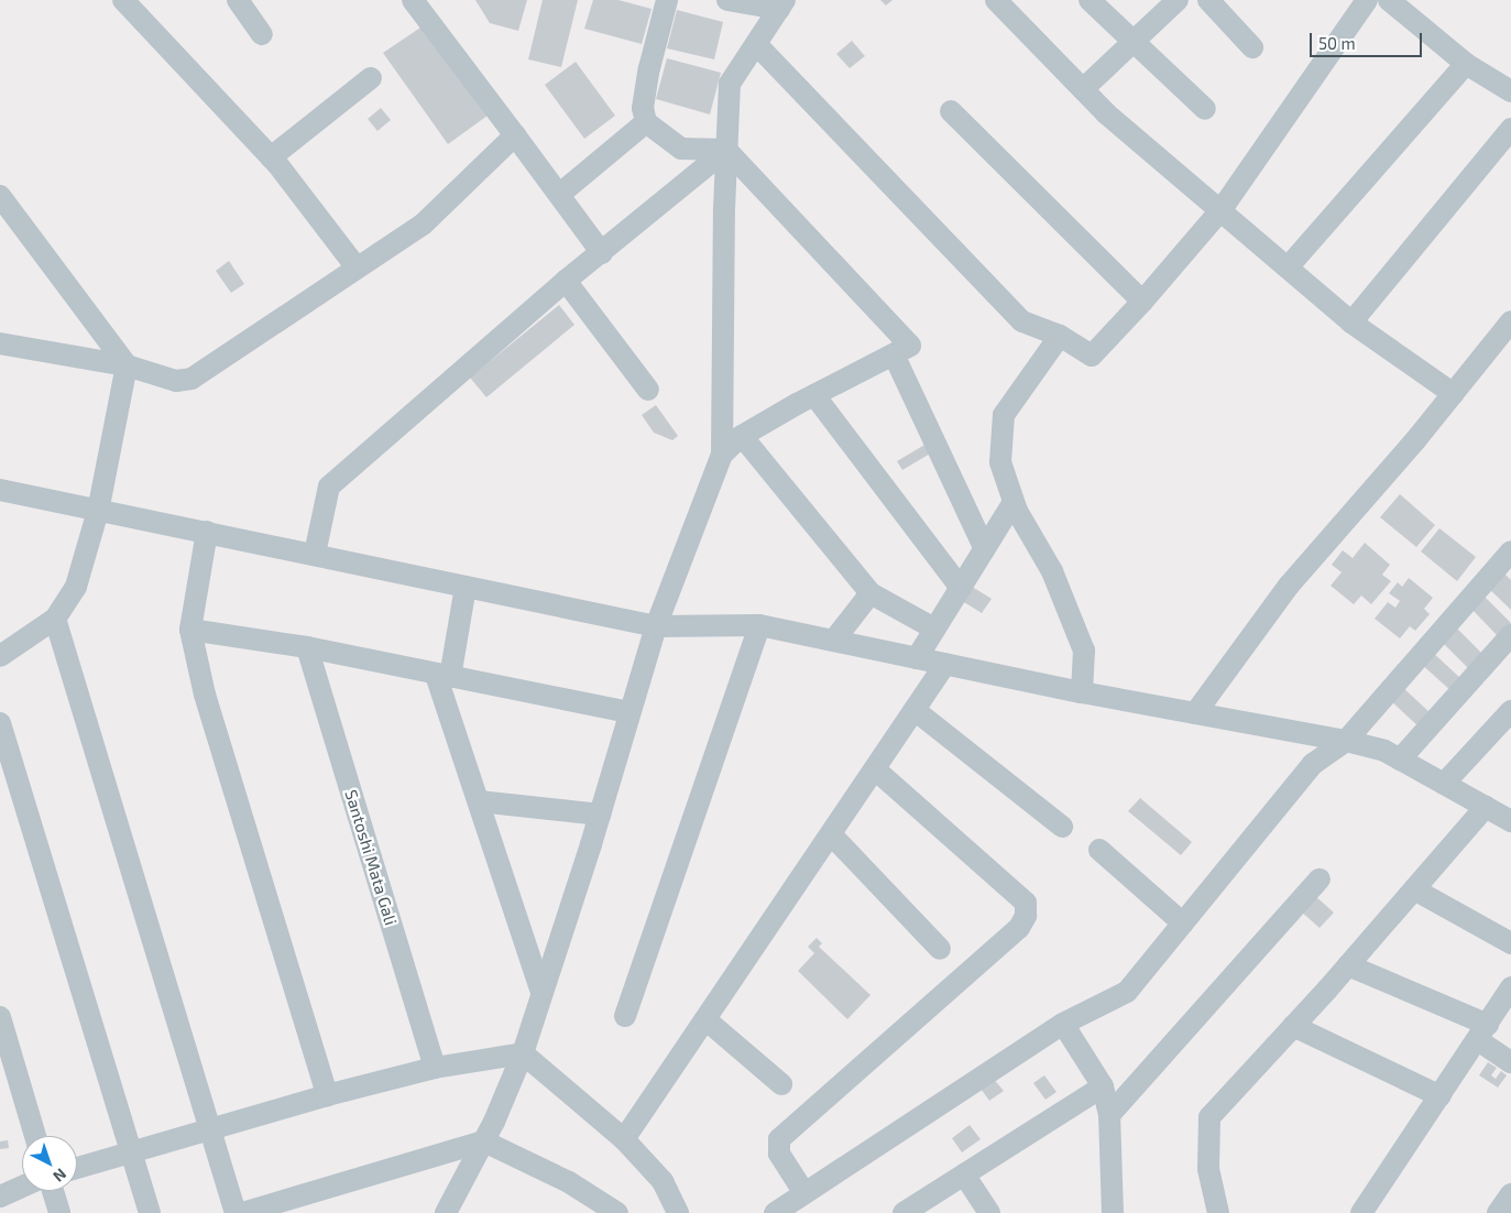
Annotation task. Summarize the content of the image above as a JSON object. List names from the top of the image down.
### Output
{
  "streets": {
    "street": ["Santoshi Mata Gali"]
  },
  "scale_bar": "50 m",
  "north": "bottom right"
}
